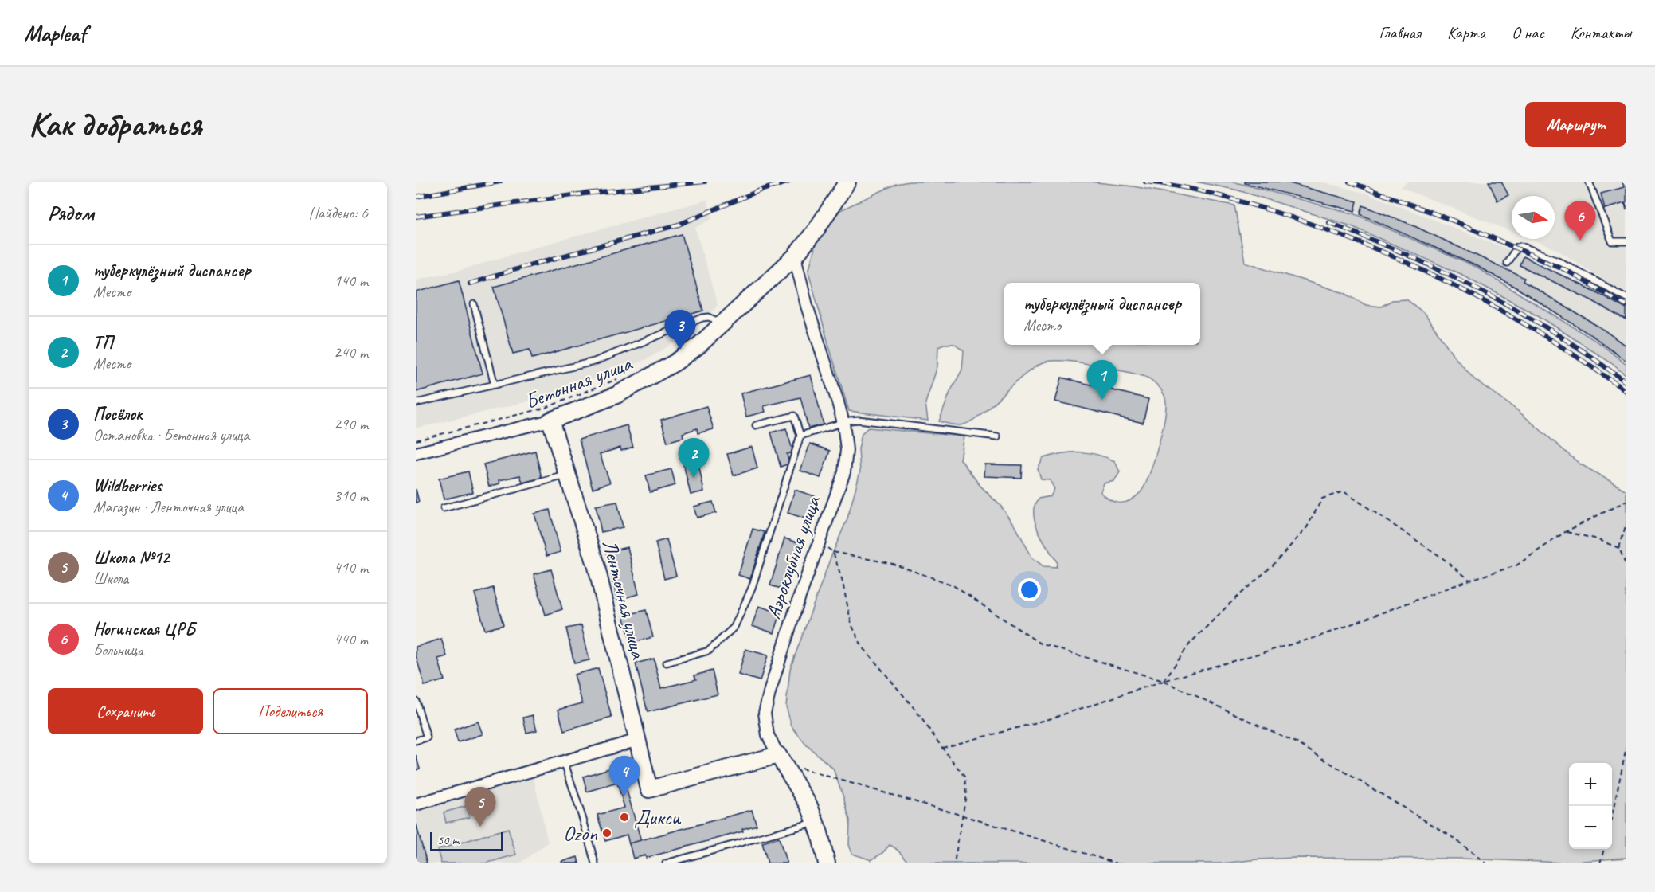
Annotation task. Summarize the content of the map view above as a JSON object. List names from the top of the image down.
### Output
{
  "streets": {
    "street": ["Бетонная улица", "Аэроклубная улица", "Ленточная улица"]
  },
  "crossings": [
    ["Бетонная улица", "Аэроклубная улица"],
    ["Бетонная улица", "Ленточная улица"],
    ["Аэроклубная улица", "Ленточная улица"]
  ],
  "places": ["Дикси", "Ozon"],
  "scale_bar": "50 m",
  "north": "right",
  "page": {
    "header": "Mapleaf",
    "nav": [
      "Главная",
      "Карта",
      "О нас",
      "Контакты"
    ],
    "buttons": [
      "Маршрут",
      ["Сохранить", "Поделиться"]
    ],
    "title": "Как добраться",
    "heading": ["Рядом", "Найдено: 6"],
    "pins": [
      "6",
      "3",
      "1",
      "2",
      "4",
      "5"
    ],
    "list": [
      {
        "mark": "1",
        "name": "туберкулёзный диспансер",
        "note": "Место",
        "value": "140 m"
      },
      {
        "mark": "2",
        "name": "ТП",
        "note": "Место",
        "value": "240 m"
      },
      {
        "mark": "3",
        "name": "Посёлок",
        "note": "Остановка · Бетонная улица",
        "value": "290 m"
      },
      {
        "mark": "4",
        "name": "Wildberries",
        "note": "Магазин · Ленточная улица",
        "value": "310 m"
      },
      {
        "mark": "5",
        "name": "Школа №12",
        "note": "Школа",
        "value": "410 m"
      },
      {
        "mark": "6",
        "name": "Ногинская ЦРБ",
        "note": "Больница",
        "value": "440 m"
      }
    ],
    "popup": ["туберкулёзный диспансер", "Место"],
    "map_buttons": ["+", "−"],
    "scale": "50 m"
  }
}
